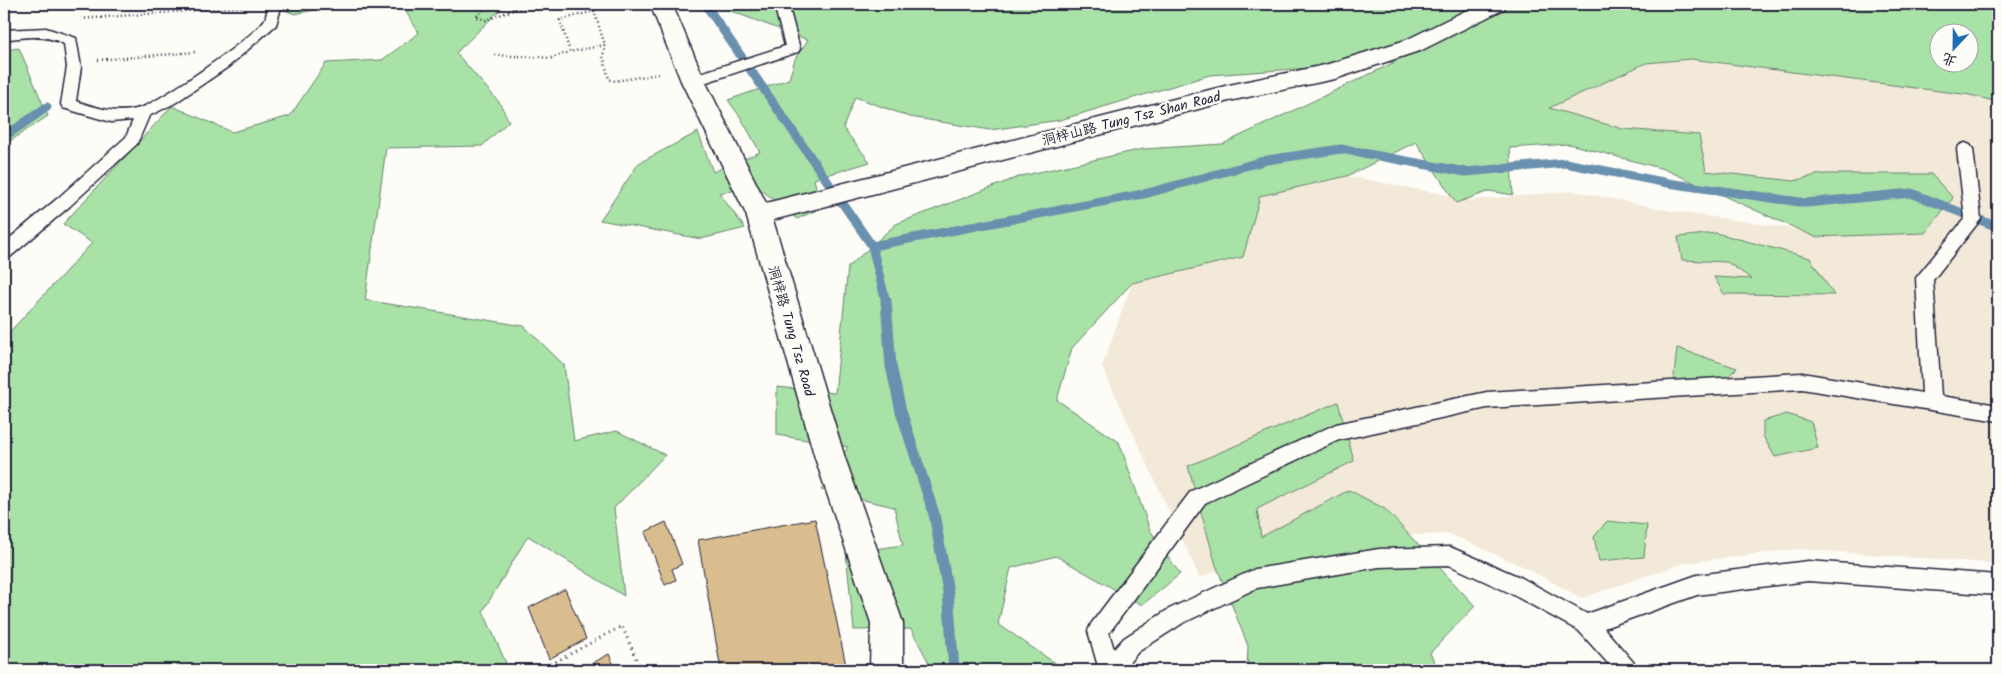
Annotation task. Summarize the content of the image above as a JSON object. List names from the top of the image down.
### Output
{
  "streets": {
    "street": ["洞梓山路 Tung Tsz Shan Road", "洞梓路 Tung Tsz Road"]
  },
  "crossings": [
    ["洞梓山路 Tung Tsz Shan Road", "洞梓路 Tung Tsz Road"]
  ],
  "north": "bottom"
}
